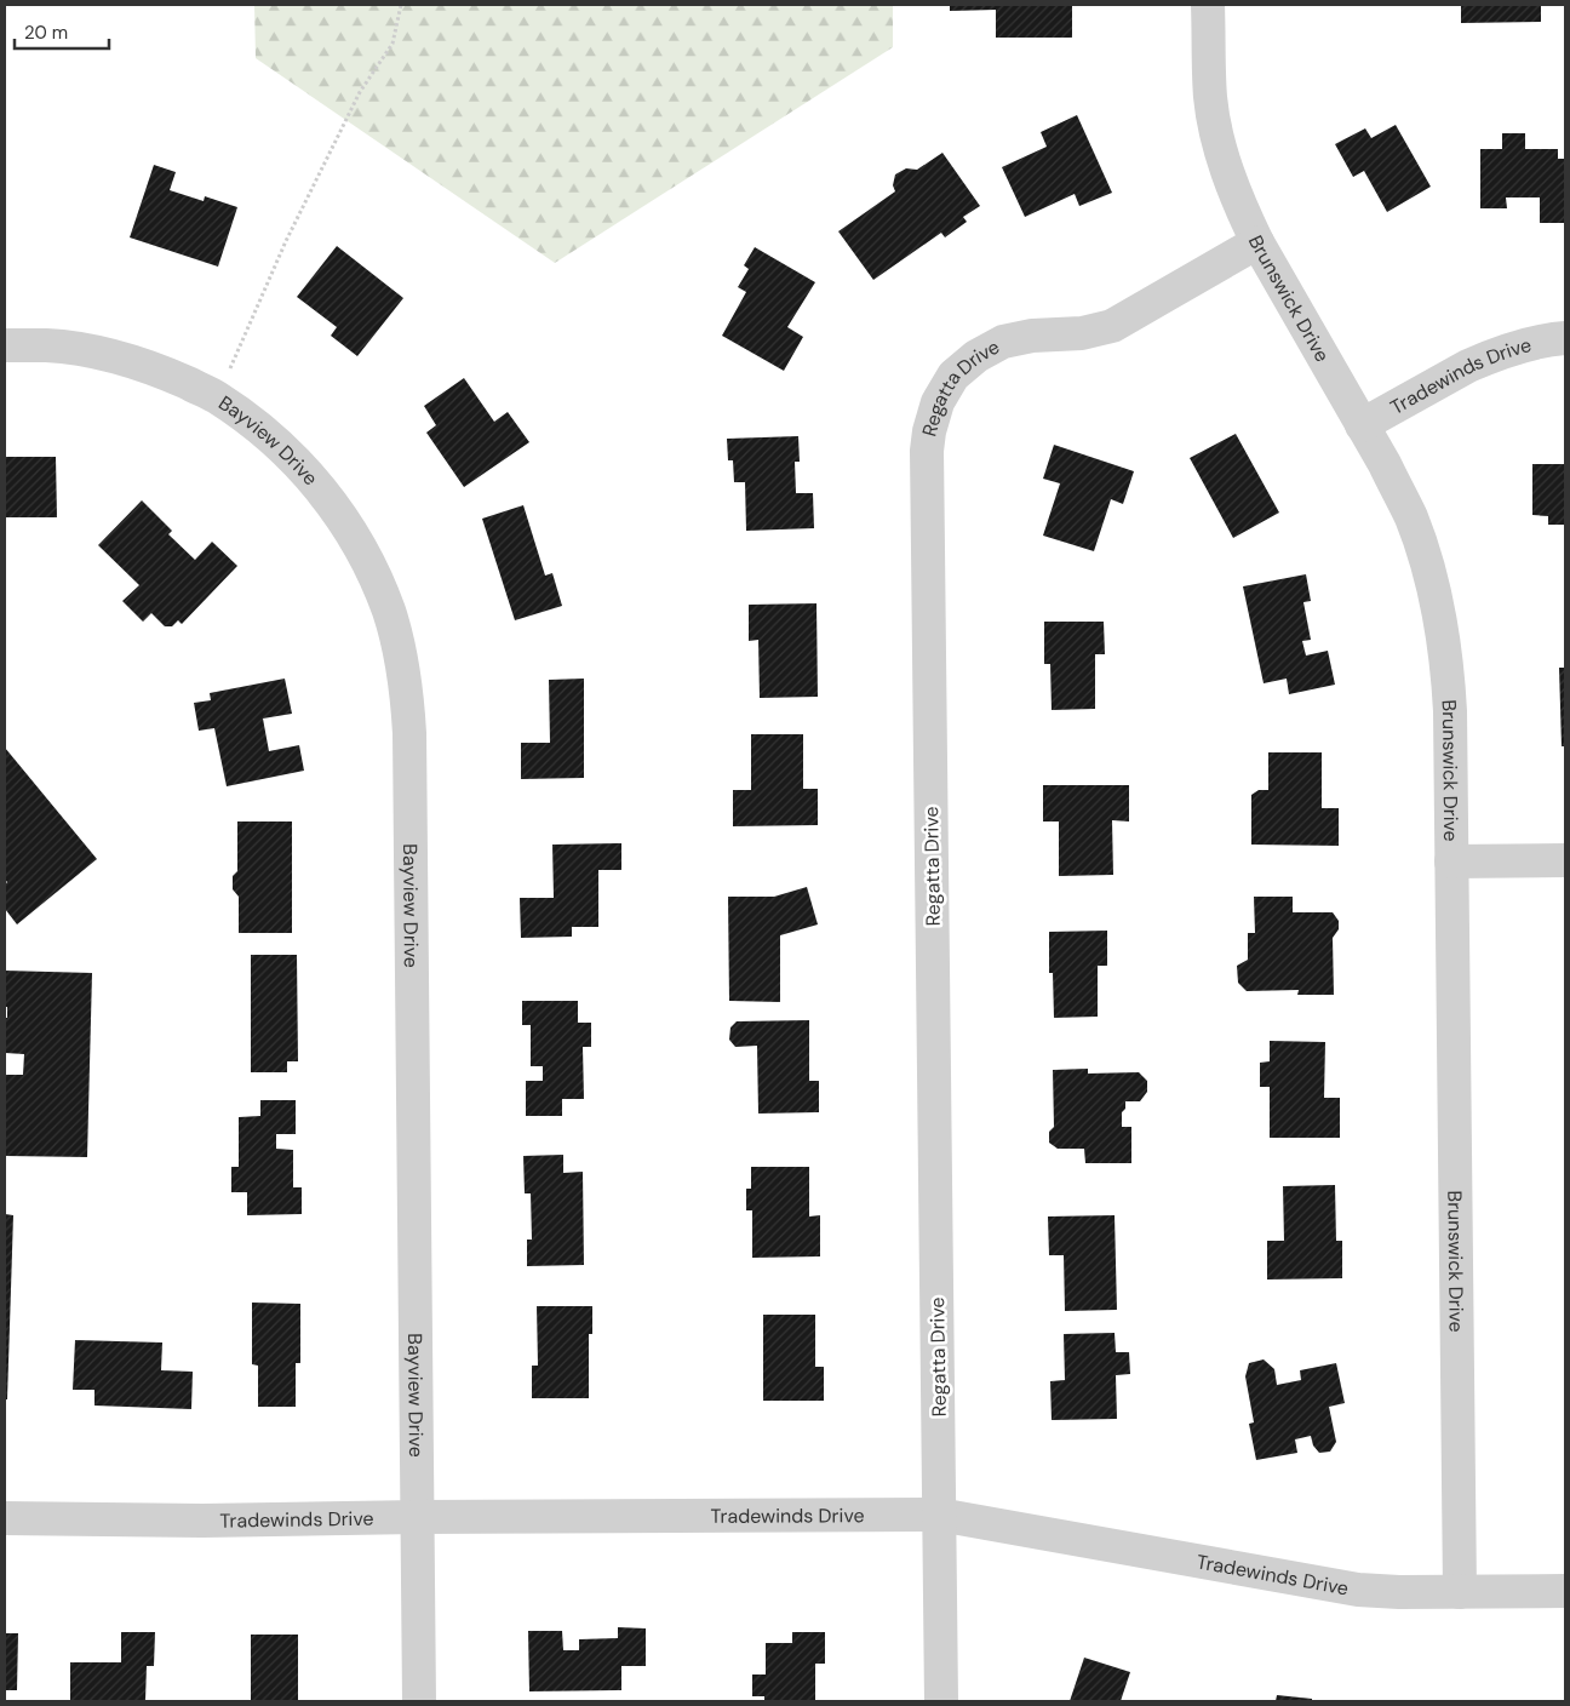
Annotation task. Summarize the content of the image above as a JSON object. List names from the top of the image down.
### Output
{
  "streets": {
    "street": [
      "Brunswick Drive",
      "Tradewinds Drive",
      "Regatta Drive",
      "Bayview Drive"
    ]
  },
  "crossings": [
    ["Brunswick Drive", "Tradewinds Drive"],
    ["Brunswick Drive", "Regatta Drive"],
    ["Tradewinds Drive", "Regatta Drive"],
    ["Tradewinds Drive", "Bayview Drive"]
  ],
  "scale_bar": "20 m"
}
